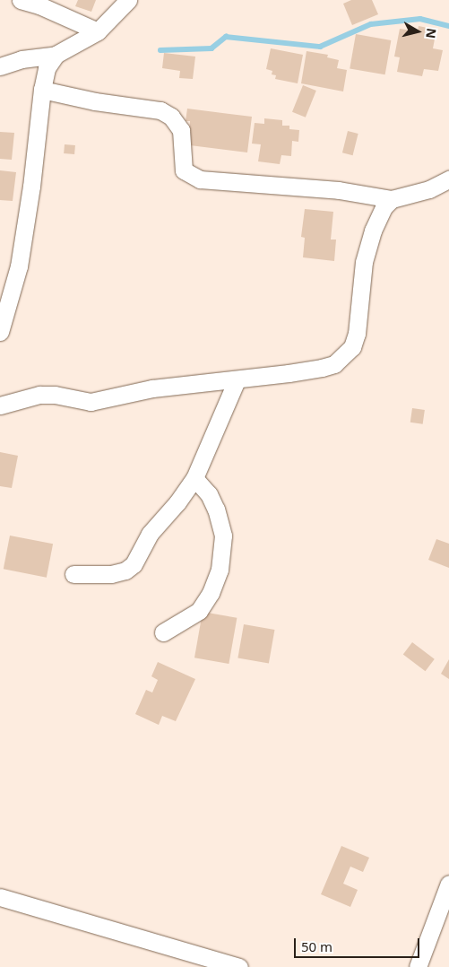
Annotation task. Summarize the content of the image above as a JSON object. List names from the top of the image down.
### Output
{
  "scale_bar": "50 m",
  "north": "right"
}
